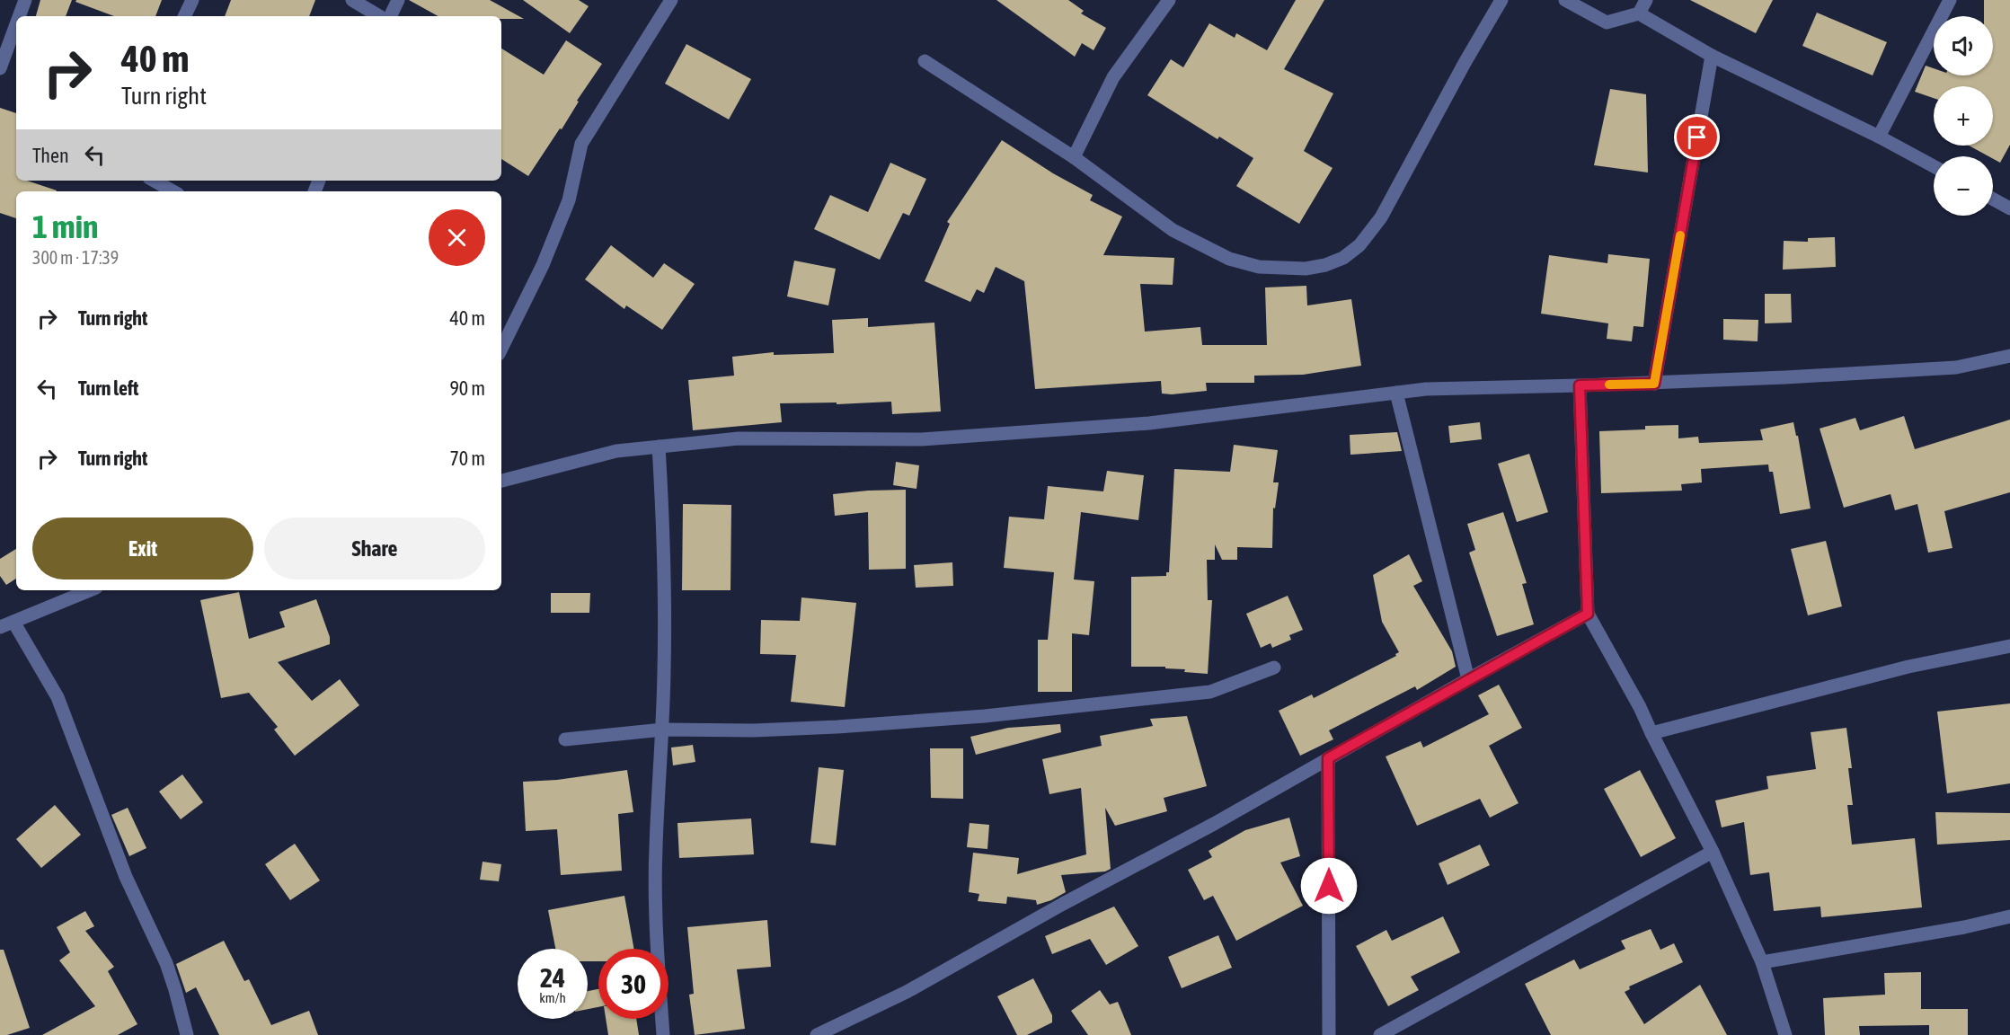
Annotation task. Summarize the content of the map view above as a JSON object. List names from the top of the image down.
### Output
{
  "page": {
    "map_buttons": ["+", "−"],
    "turn": ["40 m", "Turn right"],
    "then": "Then",
    "heading": ["1 min", "300 m · 17:39"],
    "list": [
      {
        "name": "Turn right",
        "value": "40 m"
      },
      {
        "name": "Turn left",
        "value": "90 m"
      },
      {
        "name": "Turn right",
        "value": "70 m"
      }
    ],
    "buttons": ["Exit", "Share"],
    "speed": "24 km/h",
    "limit": "30"
  }
}
